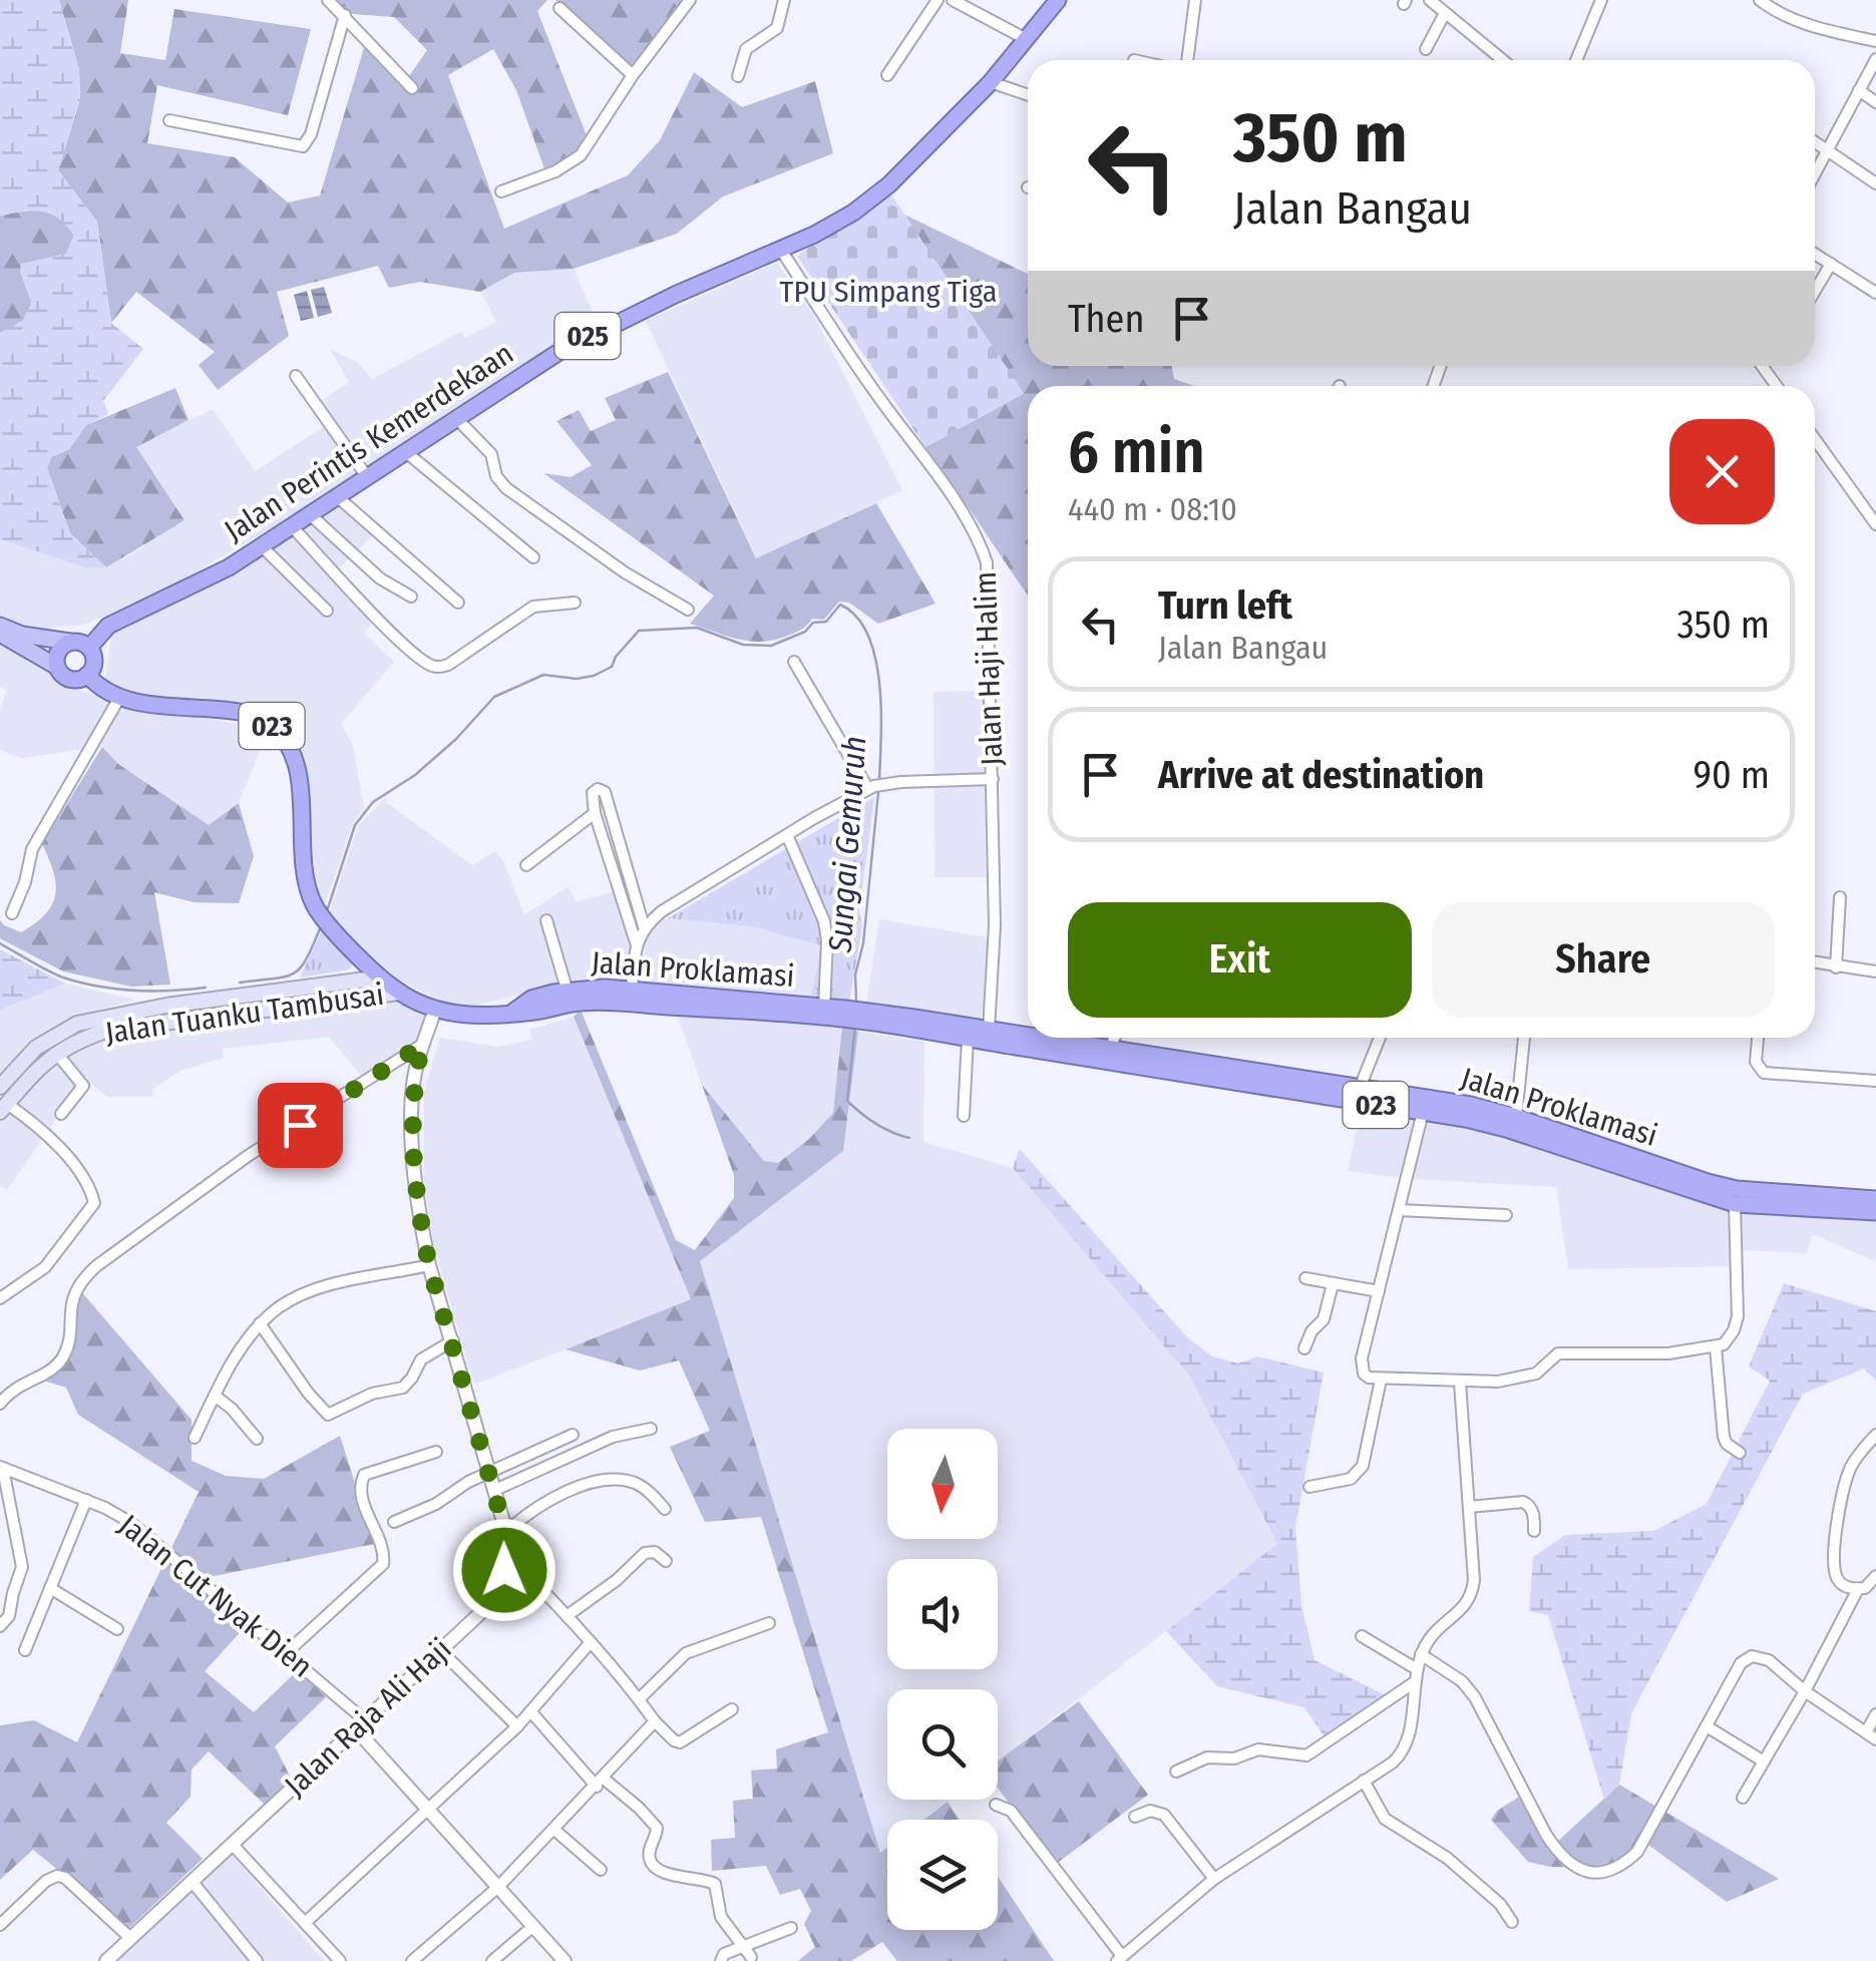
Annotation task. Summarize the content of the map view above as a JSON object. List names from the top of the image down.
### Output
{
  "streets": {
    "highway": [
      "025",
      "Jalan Perintis Kemerdekaan",
      "023",
      "Jalan Proklamasi"
    ],
    "main road": ["Jalan Tuanku Tambusai"],
    "street": ["Jalan Haji Halim", "Jalan Cut Nyak Dien", "Jalan Raja Ali Haji"]
  },
  "crossings": [
    ["Jalan Perintis Kemerdekaan", "Jalan Haji Halim"],
    ["Jalan Perintis Kemerdekaan", "023"],
    ["Jalan Haji Halim", "Jalan Proklamasi"],
    ["023", "Jalan Proklamasi"],
    ["023", "Jalan Tuanku Tambusai"],
    ["Jalan Proklamasi", "Jalan Tuanku Tambusai"],
    ["Jalan Proklamasi", "Jalan Raja Ali Haji"],
    ["Jalan Cut Nyak Dien", "Jalan Raja Ali Haji"]
  ],
  "water": ["Sungai Gemuruh"],
  "parks": ["TPU Simpang Tiga"],
  "north": "bottom",
  "page": {
    "turn": ["350 m", "Jalan Bangau"],
    "then": "Then",
    "heading": ["6 min", "440 m · 08:10"],
    "list": [
      {
        "name": "Turn left",
        "note": "Jalan Bangau",
        "value": "350 m"
      },
      {
        "name": "Arrive at destination",
        "value": "90 m"
      }
    ],
    "buttons": ["Exit", "Share"]
  }
}
